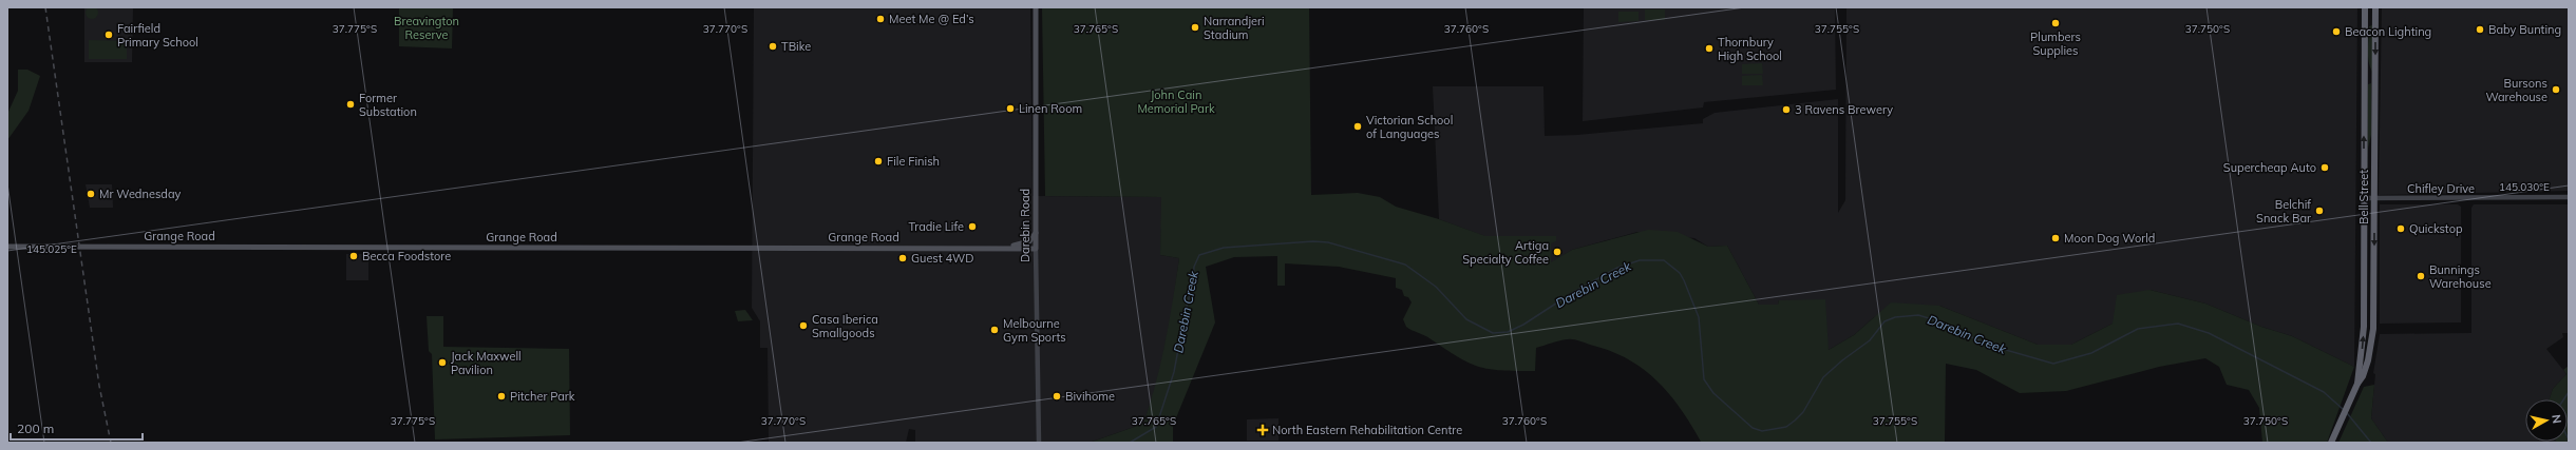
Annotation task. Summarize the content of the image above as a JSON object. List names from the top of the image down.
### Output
{
  "streets": {
    "highway": ["Bell Street"],
    "main road": ["Chifley Drive", "Darebin Road", "Grange Road"]
  },
  "crossings": [
    ["Chifley Drive", "Bell Street"],
    ["Darebin Road", "Grange Road"]
  ],
  "water": ["Darebin Creek"],
  "parks": ["Breavington Reserve", "John Cain Memorial Park"],
  "places": {
    "other": [
      "Meet Me @ Ed’s",
      "Plumbers Supplies",
      "Narrandjeri Stadium",
      "Baby Bunting",
      "Beacon Lighting",
      "Fairfield Primary School",
      "TBike",
      "Thornbury High School",
      "Bursons Warehouse",
      "Former Substation",
      "Linen Room",
      "3 Ravens Brewery",
      "Victorian School of Languages",
      "File Finish",
      "Supercheap Auto",
      "Mr Wednesday",
      "Belchif Snack Bar",
      "Tradie Life",
      "Quickstop",
      "Moon Dog World",
      "Artiga Specialty Coffee",
      "Becca Foodstore",
      "Guest 4WD",
      "Bunnings Warehouse",
      "Casa Iberica Smallgoods",
      "Melbourne Gym Sports",
      "Jack Maxwell Pavilion",
      "Pitcher Park",
      "Bivihome"
    ],
    "health": ["North Eastern Rehabilitation Centre"]
  },
  "scale_bar": "200 m",
  "north": "right",
  "coordinates": [
    "37.775°S",
    "37.770°S",
    "37.765°S",
    "37.760°S",
    "37.755°S",
    "37.750°S",
    "145.030°E",
    "145.025°E"
  ]
}
